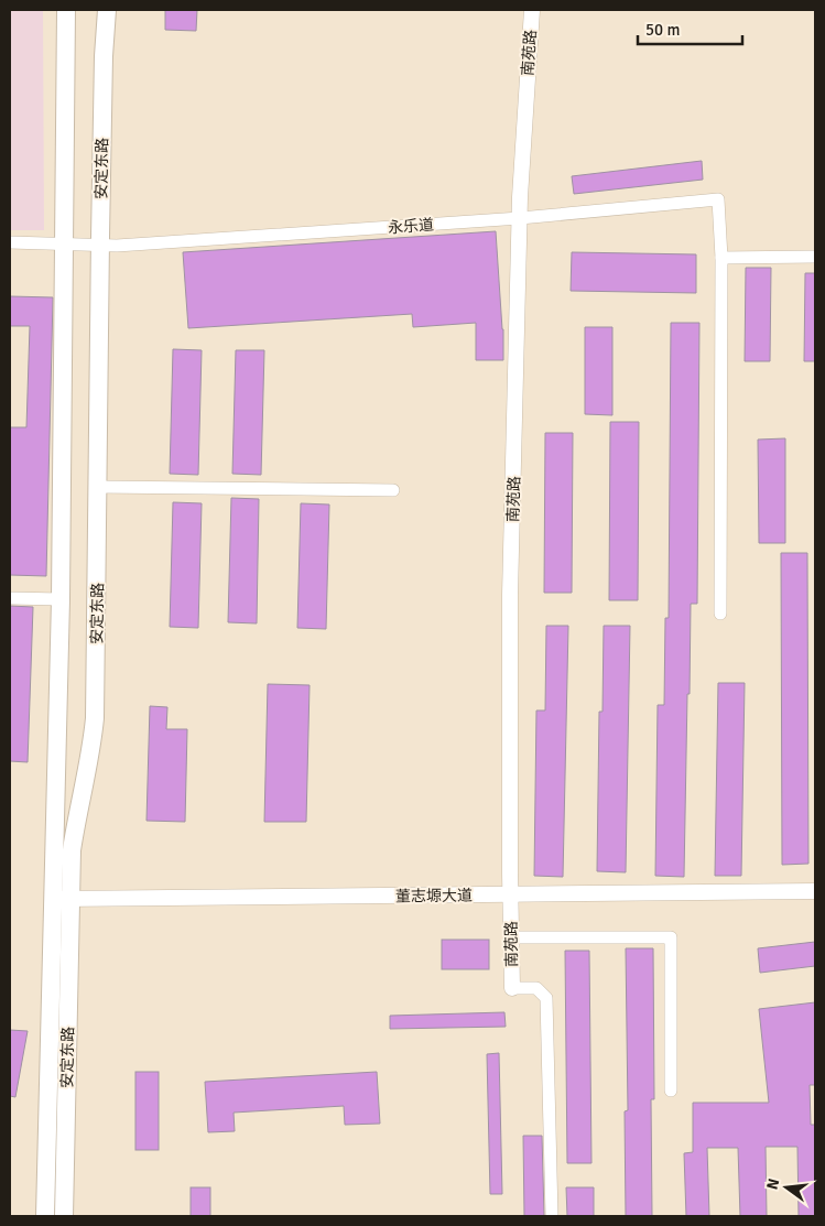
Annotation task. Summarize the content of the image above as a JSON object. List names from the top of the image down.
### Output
{
  "streets": {
    "main road": ["安定东路"],
    "street": ["南苑路", "永乐道", "董志塬大道"]
  },
  "crossings": [
    ["南苑路", "永乐道"],
    ["南苑路", "董志塬大道"],
    ["安定东路", "永乐道"],
    ["安定东路", "董志塬大道"]
  ],
  "scale_bar": "50 m",
  "north": "left"
}
